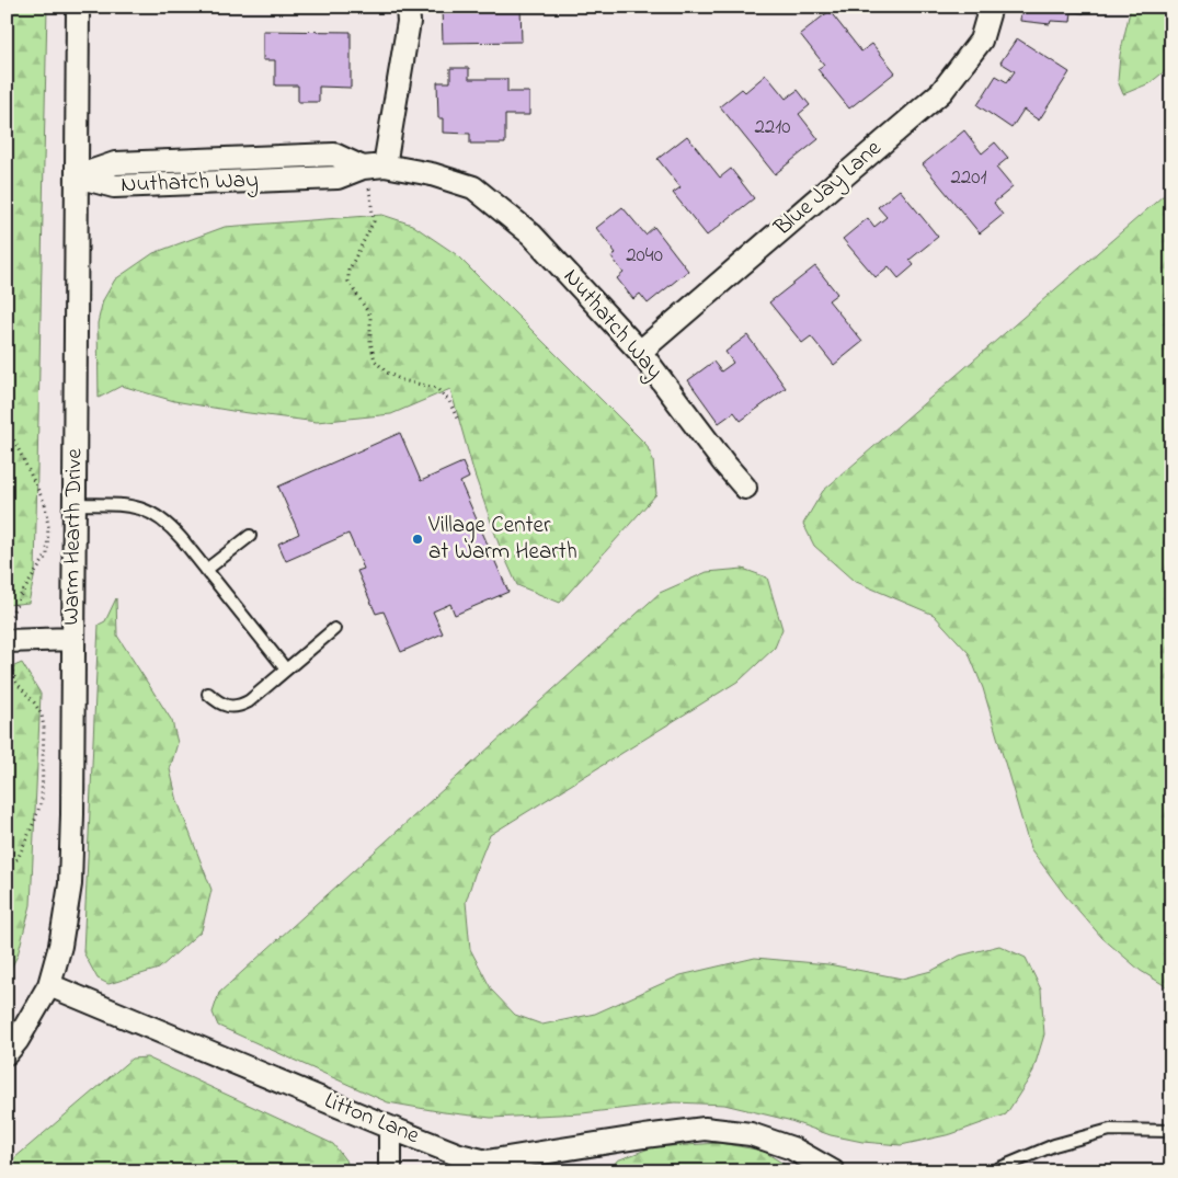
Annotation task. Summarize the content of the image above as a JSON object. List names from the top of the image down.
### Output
{
  "streets": {
    "street": [
      "Nuthatch Way",
      "Blue Jay Lane",
      "Warm Hearth Drive",
      "Litton Lane"
    ]
  },
  "crossings": [
    ["Nuthatch Way", "Blue Jay Lane"],
    ["Nuthatch Way", "Warm Hearth Drive"],
    ["Warm Hearth Drive", "Litton Lane"]
  ],
  "places": ["Village Center at Warm Hearth"],
  "house_numbers": ["2210", "2201", "2040"]
}
